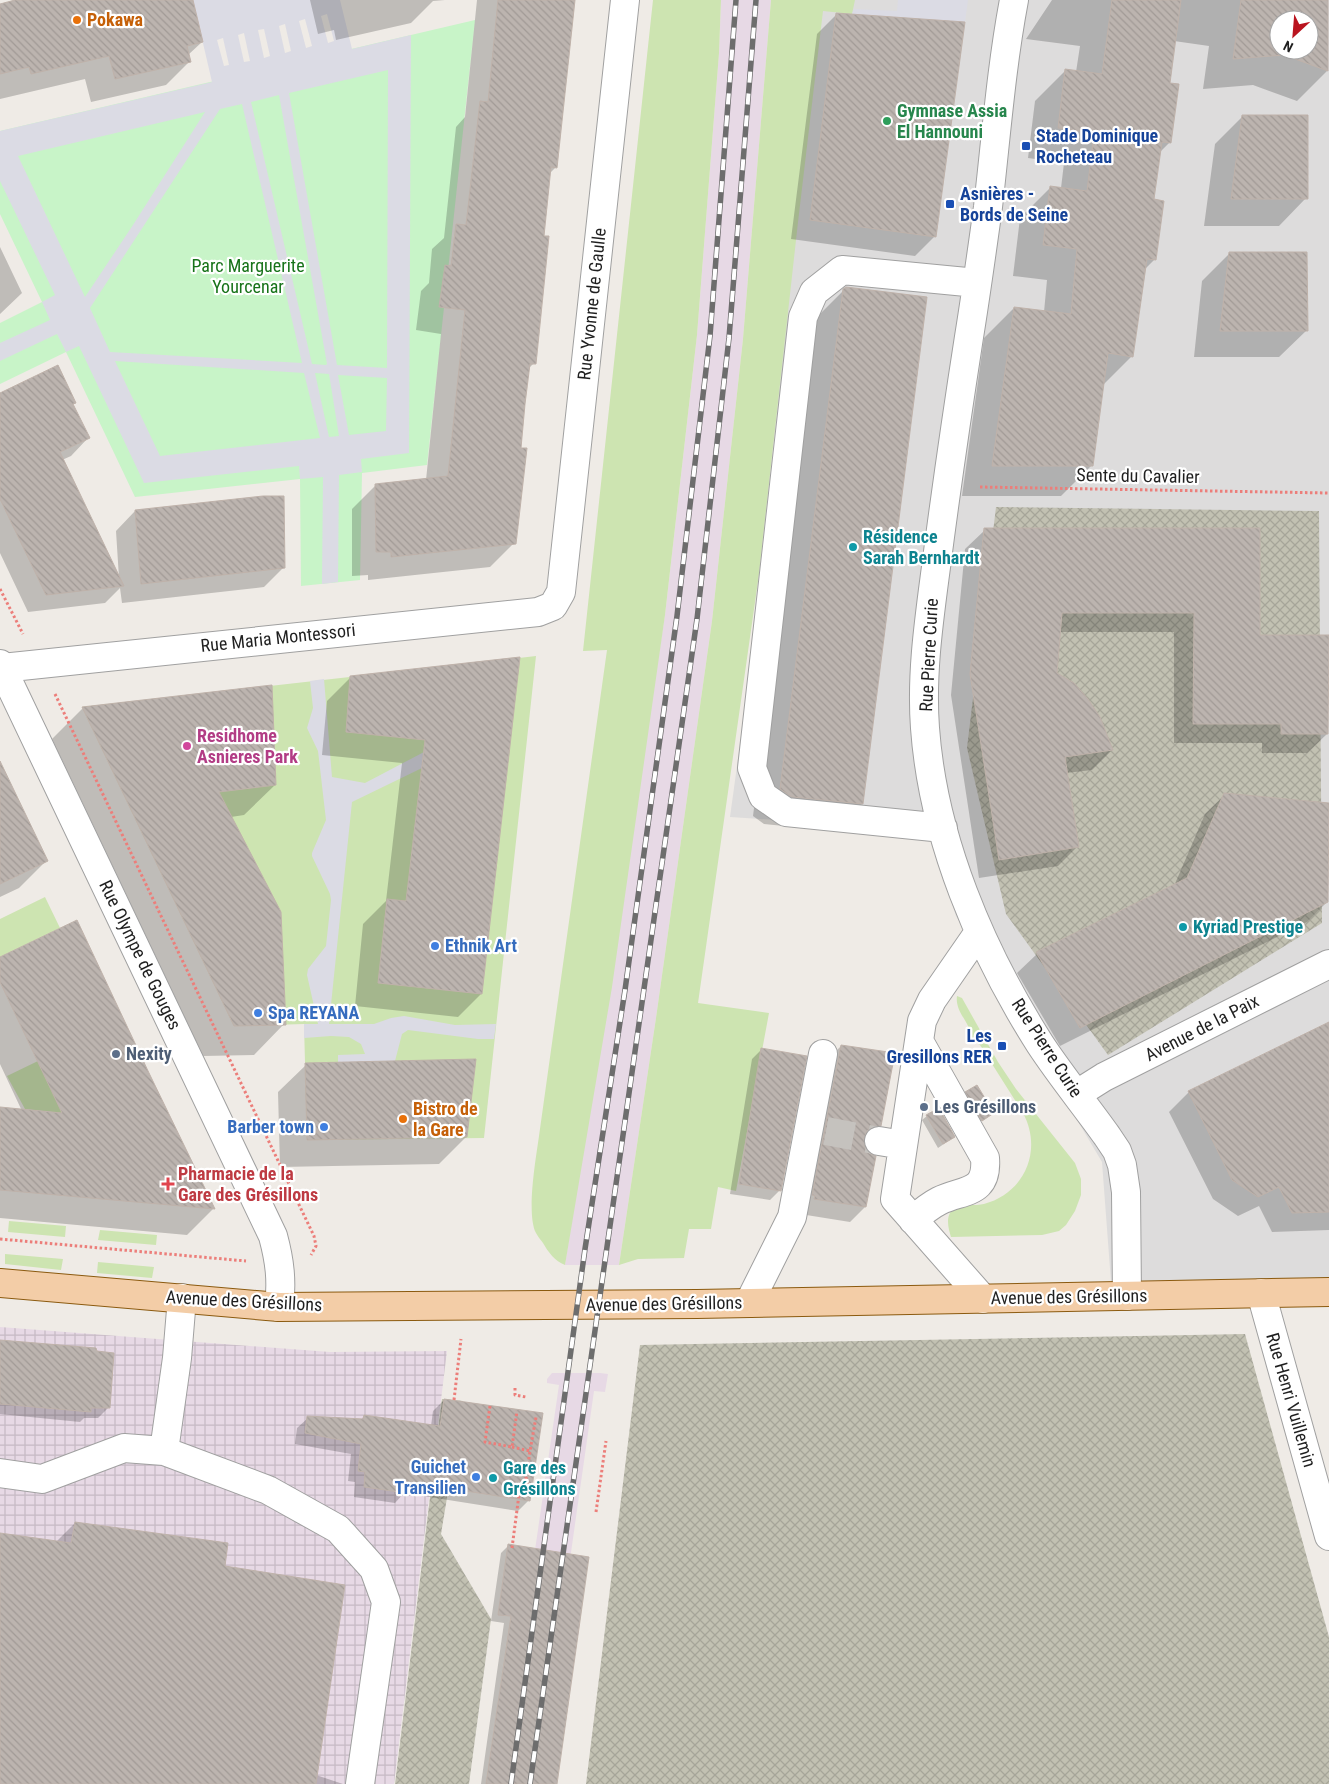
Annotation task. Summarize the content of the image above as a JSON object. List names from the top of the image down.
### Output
{
  "streets": {
    "main road": ["Avenue des Grésillons"],
    "street": [
      "Rue Yvonne de Gaulle",
      "Rue Maria Montessori",
      "Rue Pierre Curie",
      "Rue Olympe de Gouges",
      "Avenue de la Paix",
      "Rue Henri Vuillemin"
    ],
    "path": ["Sente du Cavalier"]
  },
  "crossings": [
    ["Rue Yvonne de Gaulle", "Rue Maria Montessori"],
    ["Sente du Cavalier", "Rue Pierre Curie"],
    ["Rue Maria Montessori", "Rue Olympe de Gouges"],
    ["Rue Pierre Curie", "Avenue de la Paix"],
    ["Rue Pierre Curie", "Avenue des Grésillons"],
    ["Rue Olympe de Gouges", "Avenue des Grésillons"],
    ["Avenue des Grésillons", "Rue Henri Vuillemin"]
  ],
  "parks": ["Parc Marguerite Yourcenar"],
  "places": {
    "other": [
      "Pokawa",
      "Gymnase Assia El Hannouni",
      "Résidence Sarah Bernhardt",
      "Residhome Asnieres Park",
      "Kyriad Prestige",
      "Ethnik Art",
      "Spa REYANA",
      "Nexity",
      "Les Grésillons",
      "Bistro de la Gare",
      "Barber town",
      "Guichet Transilien",
      "Gare des Grésillons"
    ],
    "transit": ["Stade Dominique Rocheteau", "Asnières - Bords de Seine", "Les Gresillons RER"],
    "health": ["Pharmacie de la Gare des Grésillons"]
  },
  "north": "bottom left"
}
